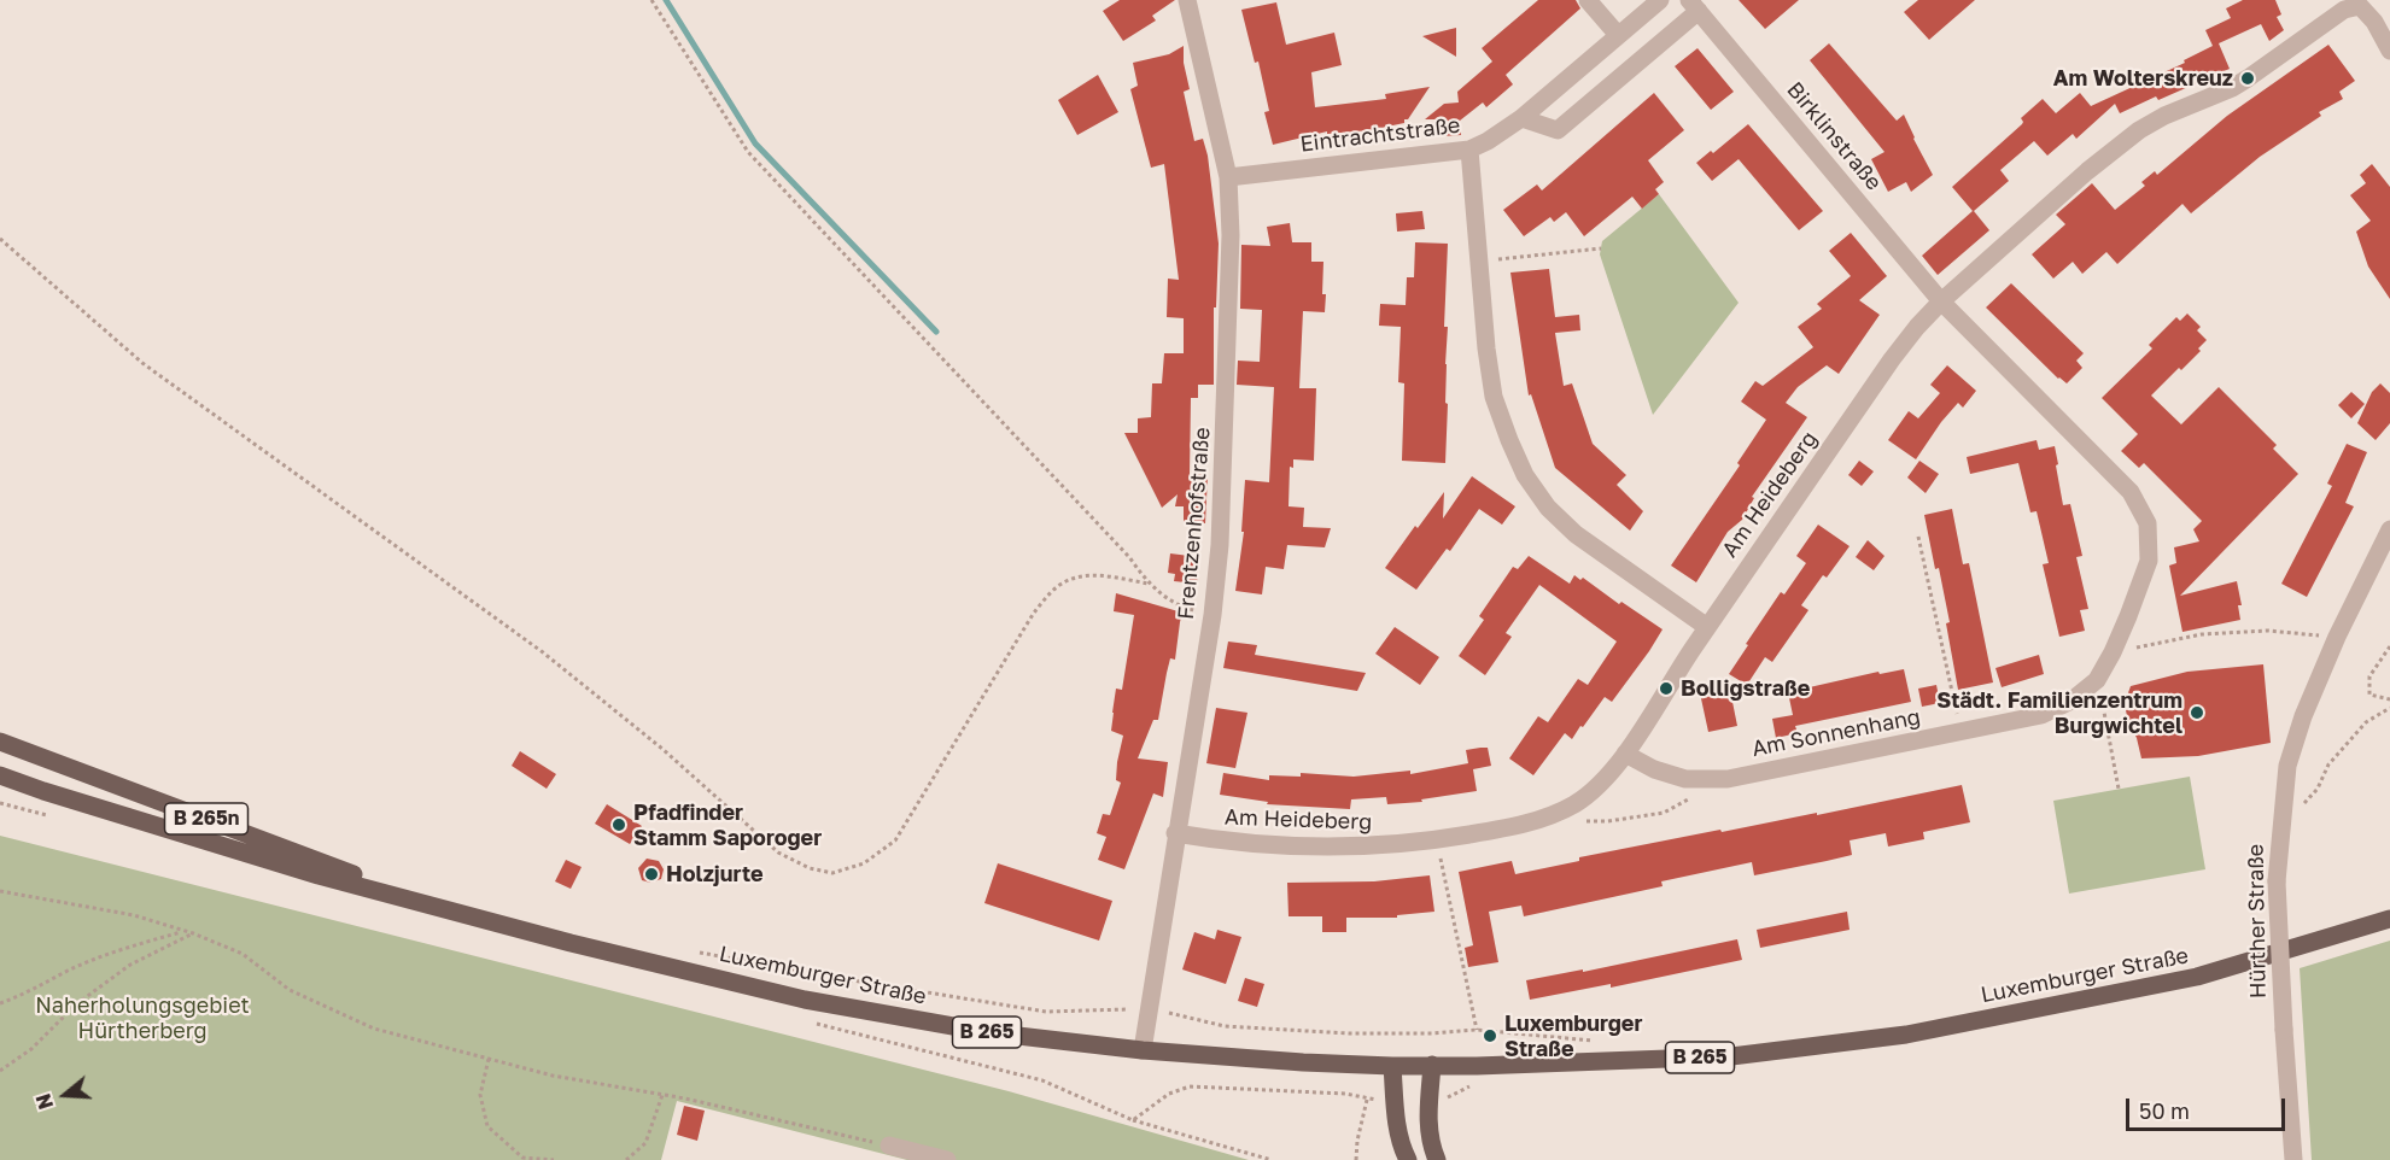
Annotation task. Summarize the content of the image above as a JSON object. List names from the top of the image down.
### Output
{
  "streets": {
    "main road": ["B 265n", "Luxemburger Straße", "B 265"],
    "street": [
      "Eintrachtstraße",
      "Birklinstraße",
      "Am Heideberg",
      "Frentzenhofstraße",
      "Am Sonnenhang",
      "Hürther Straße"
    ]
  },
  "crossings": [
    ["Eintrachtstraße", "Frentzenhofstraße"],
    ["Birklinstraße", "Am Heideberg"],
    ["Birklinstraße", "Am Sonnenhang"],
    ["Am Heideberg", "Frentzenhofstraße"],
    ["Am Heideberg", "Am Sonnenhang"],
    ["Frentzenhofstraße", "Luxemburger Straße"],
    ["B 265n", "Luxemburger Straße"]
  ],
  "parks": ["Naherholungsgebiet Hürtherberg"],
  "places": [
    "Am Wolterskreuz",
    "Bolligstraße",
    "Städt. Familienzentrum Burgwichtel",
    "Pfadfinder Stamm Saporoger",
    "Holzjurte",
    "Luxemburger Straße"
  ],
  "scale_bar": "50 m",
  "north": "left"
}
